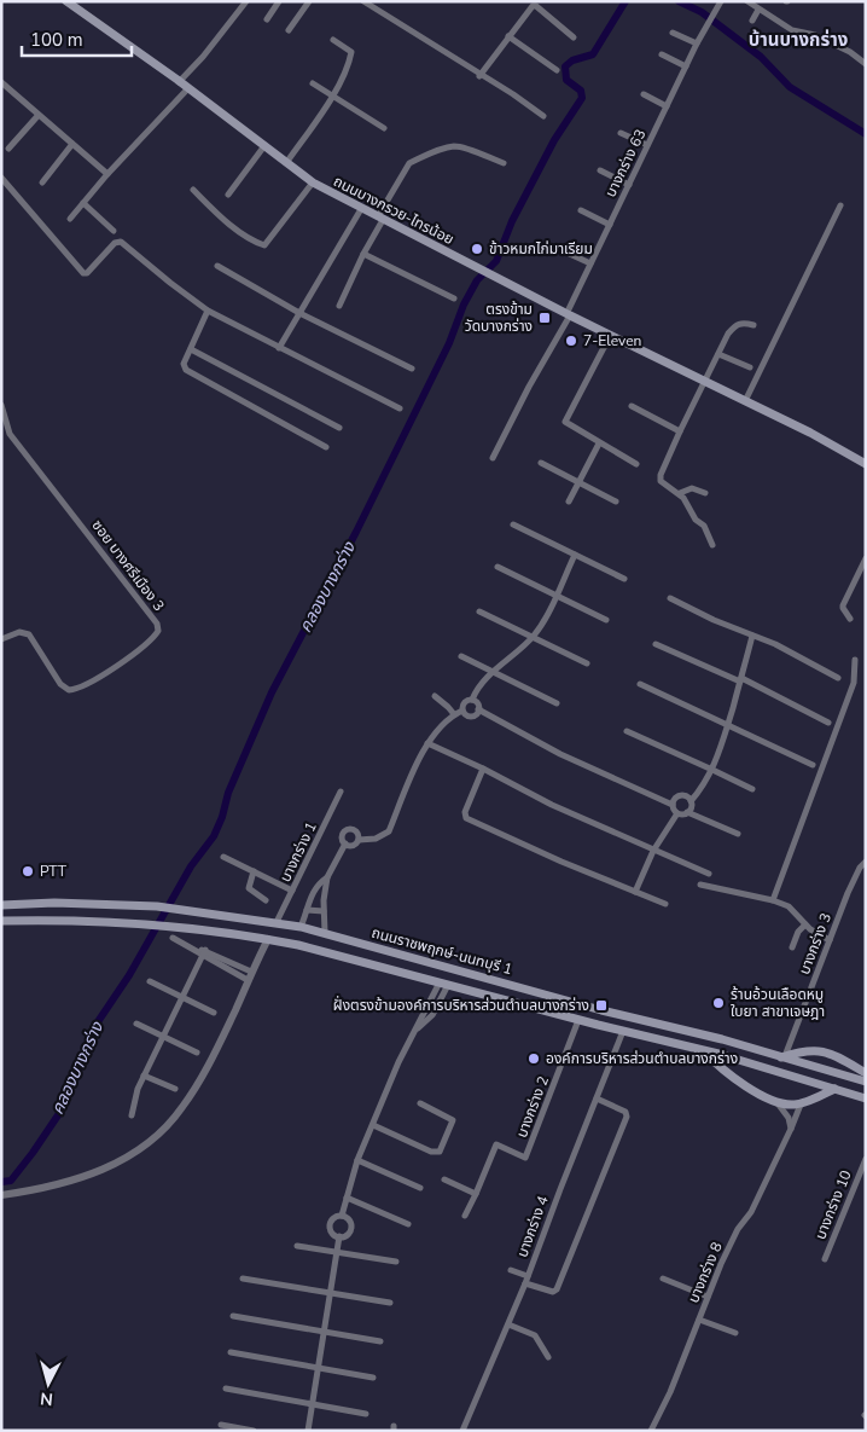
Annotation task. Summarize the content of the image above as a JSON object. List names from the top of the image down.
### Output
{
  "streets": {
    "main road": ["ถนนบางกรวย-ไทรน้อย", "ถนนราชพฤกษ์-นนทบุรี 1"],
    "street": [
      "บางกร่าง 63",
      "ซอย บางศรีเมือง 3",
      "บางกร่าง 1",
      "บางกร่าง 3",
      "บางกร่าง 2",
      "บางกร่าง 10",
      "บางกร่าง 4",
      "บางกร่าง 8"
    ]
  },
  "crossings": [
    ["บางกร่าง 63", "ถนนบางกรวย-ไทรน้อย"],
    ["บางกร่าง 1", "ถนนราชพฤกษ์-นนทบุรี 1"],
    ["บางกร่าง 3", "ถนนราชพฤกษ์-นนทบุรี 1"],
    ["ถนนราชพฤกษ์-นนทบุรี 1", "บางกร่าง 2"],
    ["ถนนราชพฤกษ์-นนทบุรี 1", "บางกร่าง 4"]
  ],
  "districts": ["บ้านบางกร่าง"],
  "water": ["คลองบางกร่าง"],
  "places": {
    "other": [
      "ข้าวหมกไก่มาเรียม",
      "7-Eleven",
      "PTT",
      "ร้านอ้วนเลือดหมู ใบยา สาขาเจษฎา",
      "องค์การบริหารส่วนตำบลบางกร่าง"
    ],
    "transit": ["ตรงข้าม วัดบางกร่าง", "ฝั่งตรงข้ามองค์การบริหารส่วนตำบลบางกร่าง"]
  },
  "scale_bar": "100 m",
  "north": "bottom"
}
